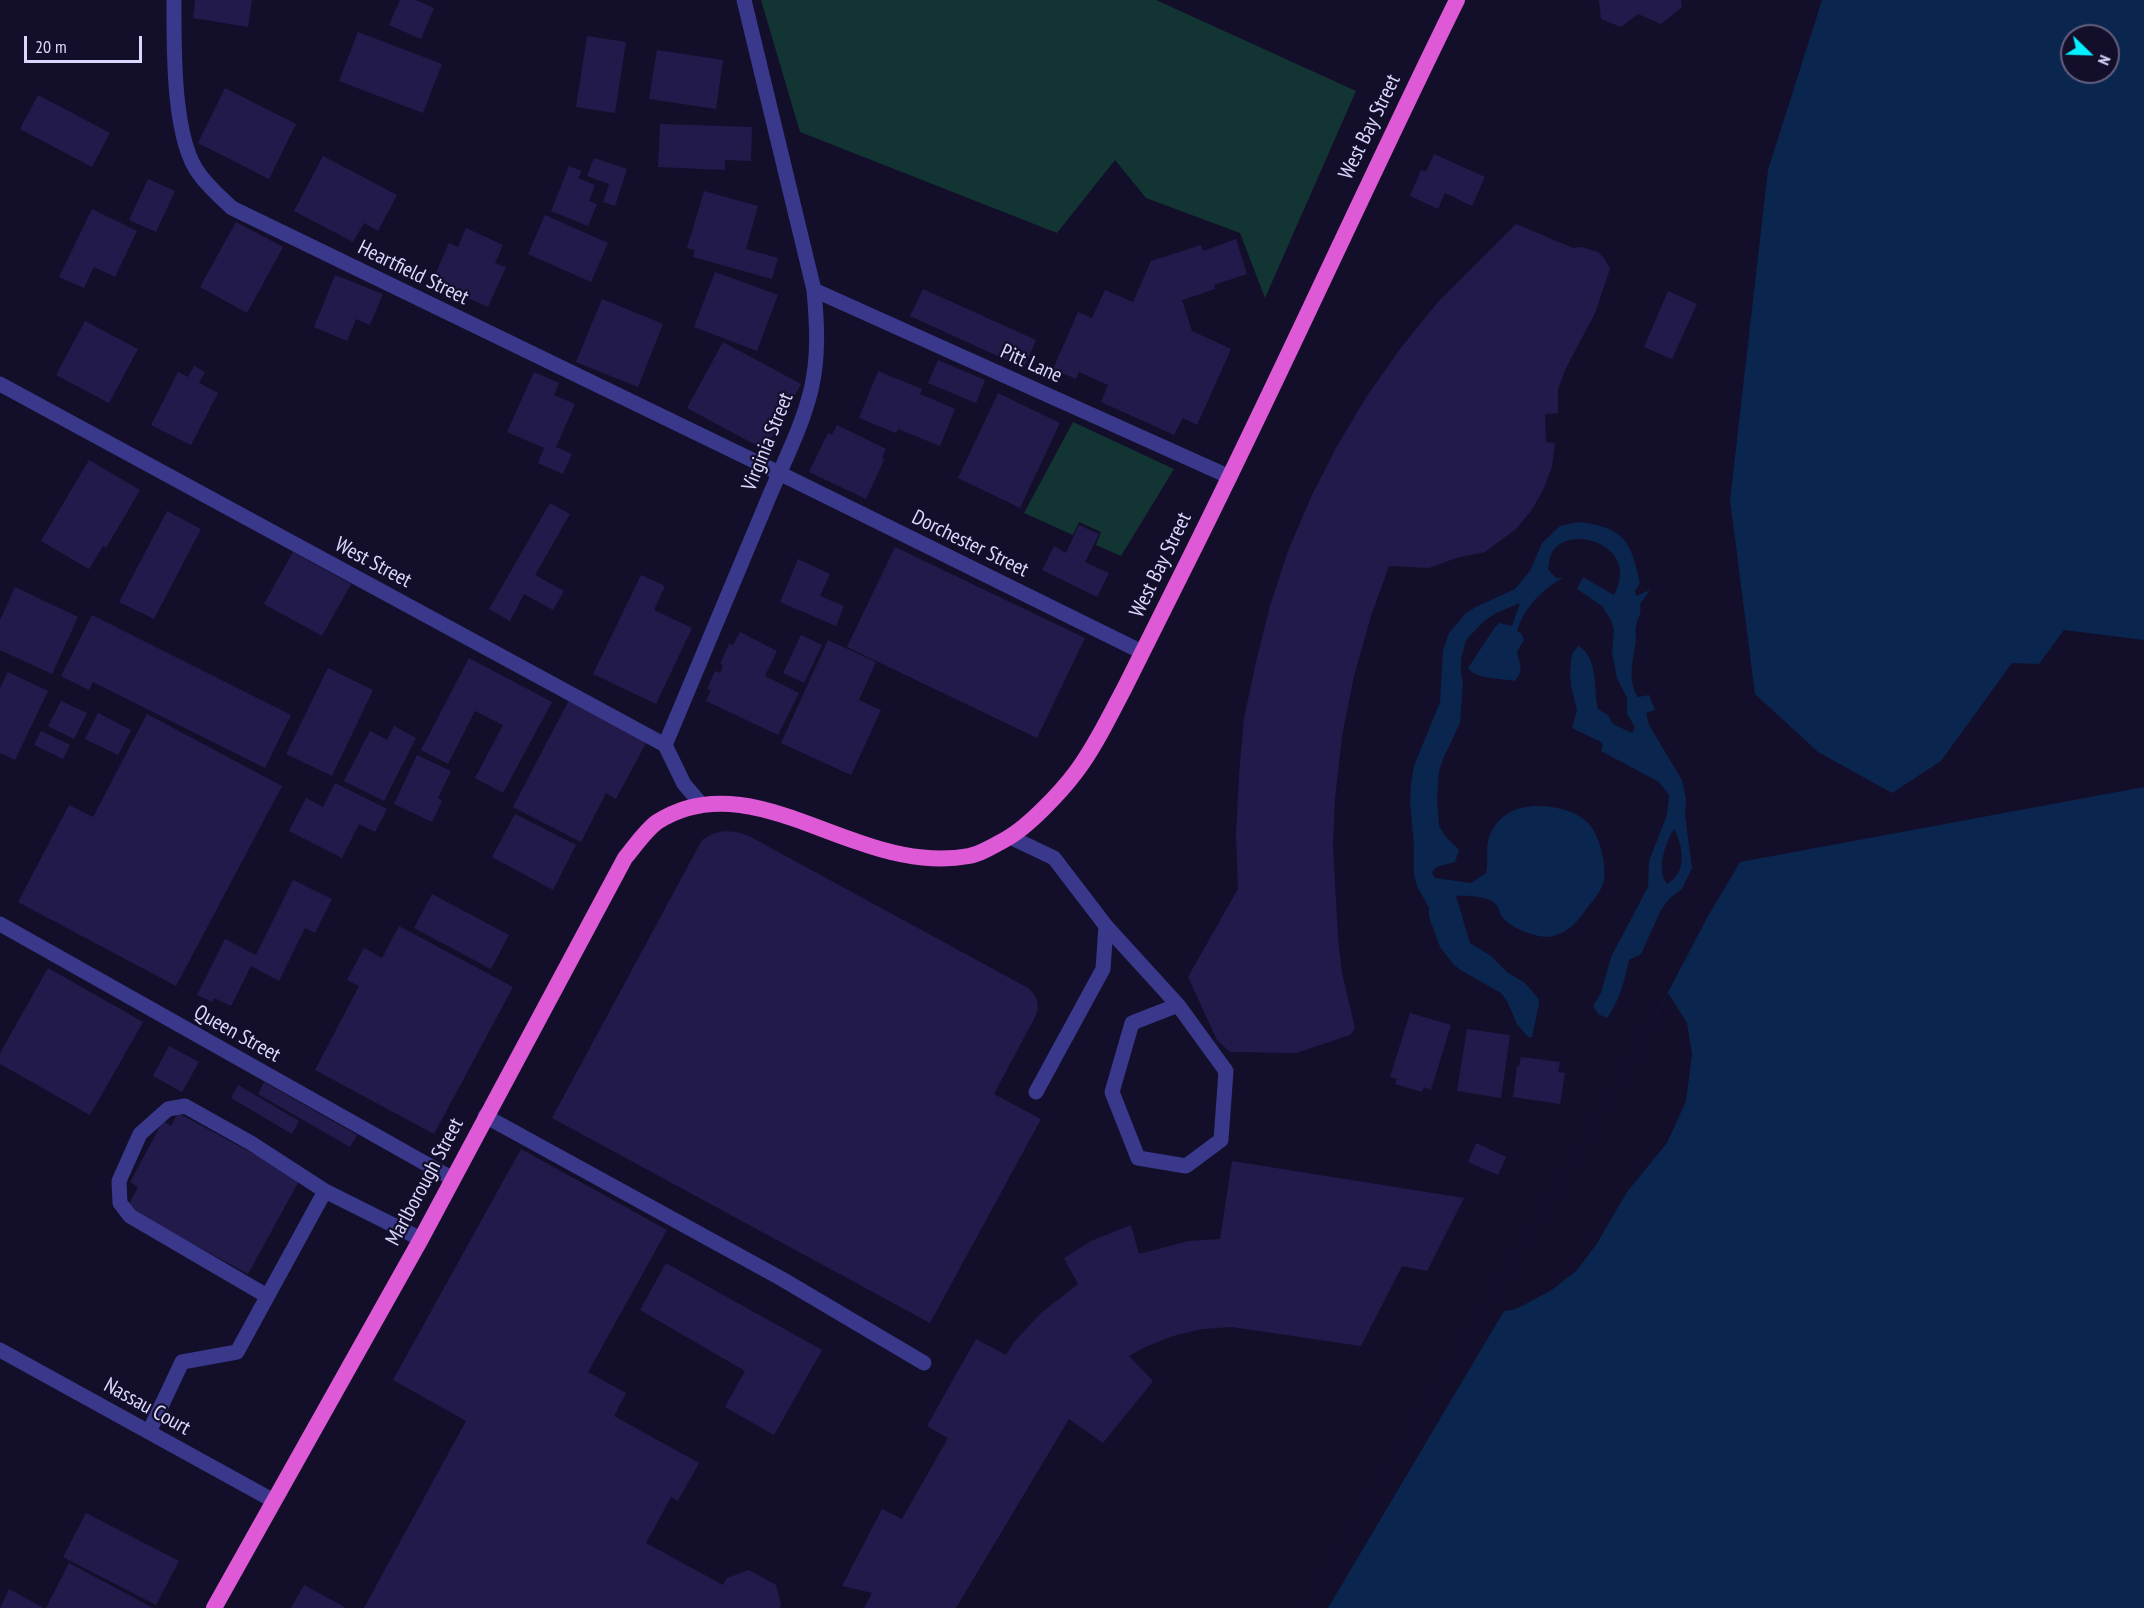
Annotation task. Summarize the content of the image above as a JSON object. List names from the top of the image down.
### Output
{
  "streets": {
    "highway": ["West Bay Street", "Marlborough Street"],
    "street": [
      "Heartfield Street",
      "Pitt Lane",
      "Virginia Street",
      "Dorchester Street",
      "West Street",
      "Queen Street",
      "Nassau Court"
    ]
  },
  "crossings": [
    ["West Bay Street", "Pitt Lane"],
    ["West Bay Street", "Dorchester Street"],
    ["West Bay Street", "Marlborough Street"],
    ["Heartfield Street", "Virginia Street"],
    ["Heartfield Street", "Dorchester Street"],
    ["Pitt Lane", "Virginia Street"],
    ["Virginia Street", "Dorchester Street"],
    ["Virginia Street", "West Street"],
    ["Queen Street", "Marlborough Street"],
    ["Marlborough Street", "Nassau Court"]
  ],
  "scale_bar": "20 m",
  "north": "bottom right"
}
